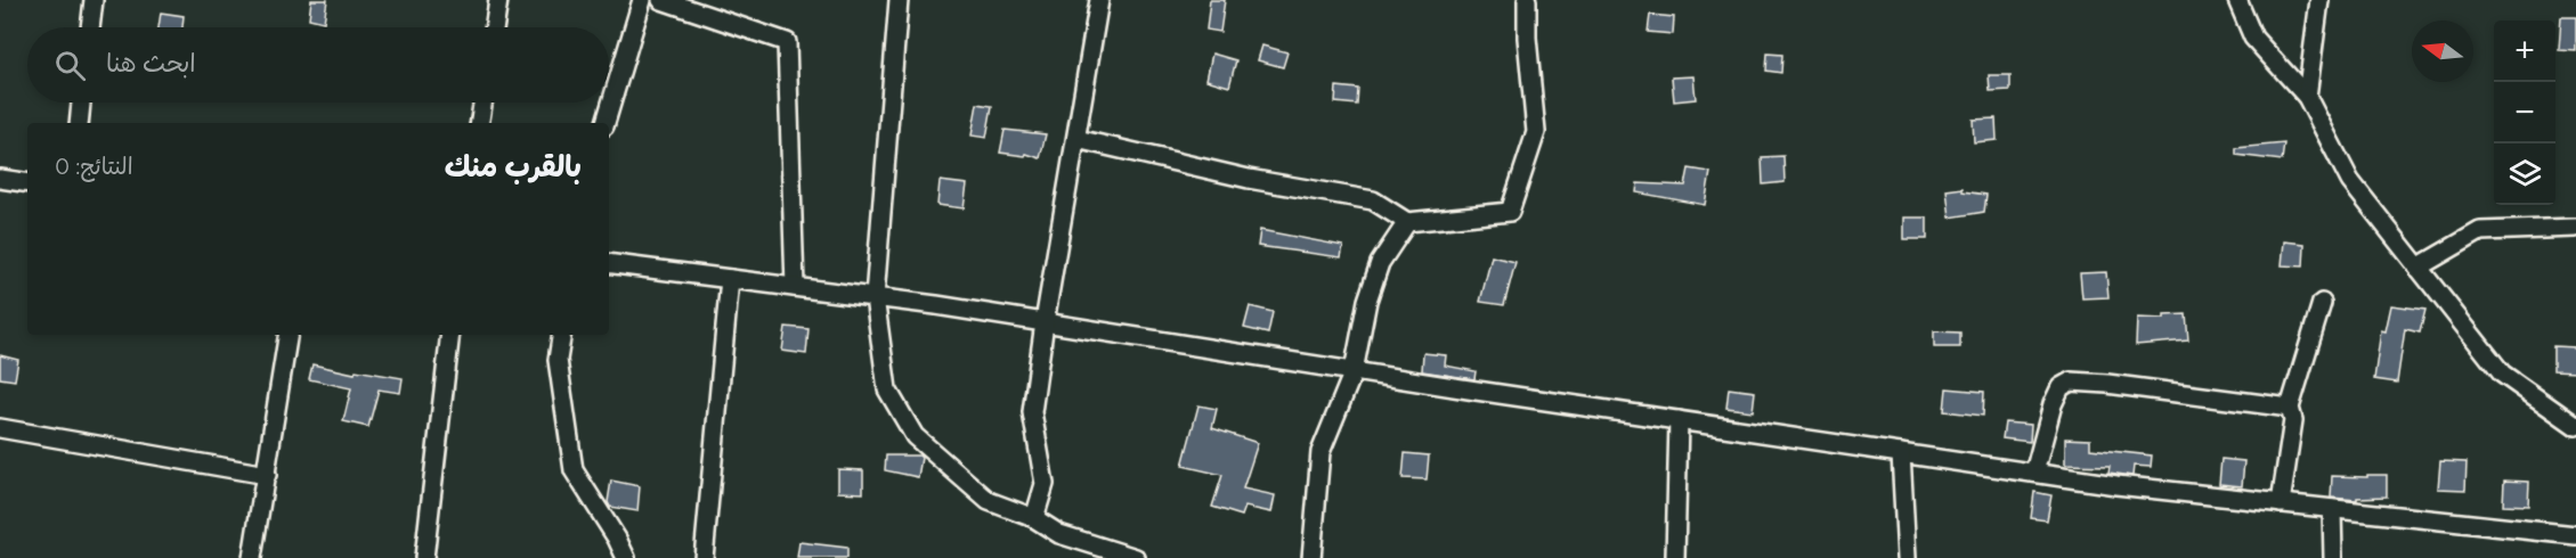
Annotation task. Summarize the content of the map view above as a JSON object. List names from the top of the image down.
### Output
{
  "north": "left",
  "page": {
    "map_buttons": ["+", "−"],
    "search": "ابحث هنا",
    "heading": ["بالقرب منك", "النتائج: 0"]
  }
}
